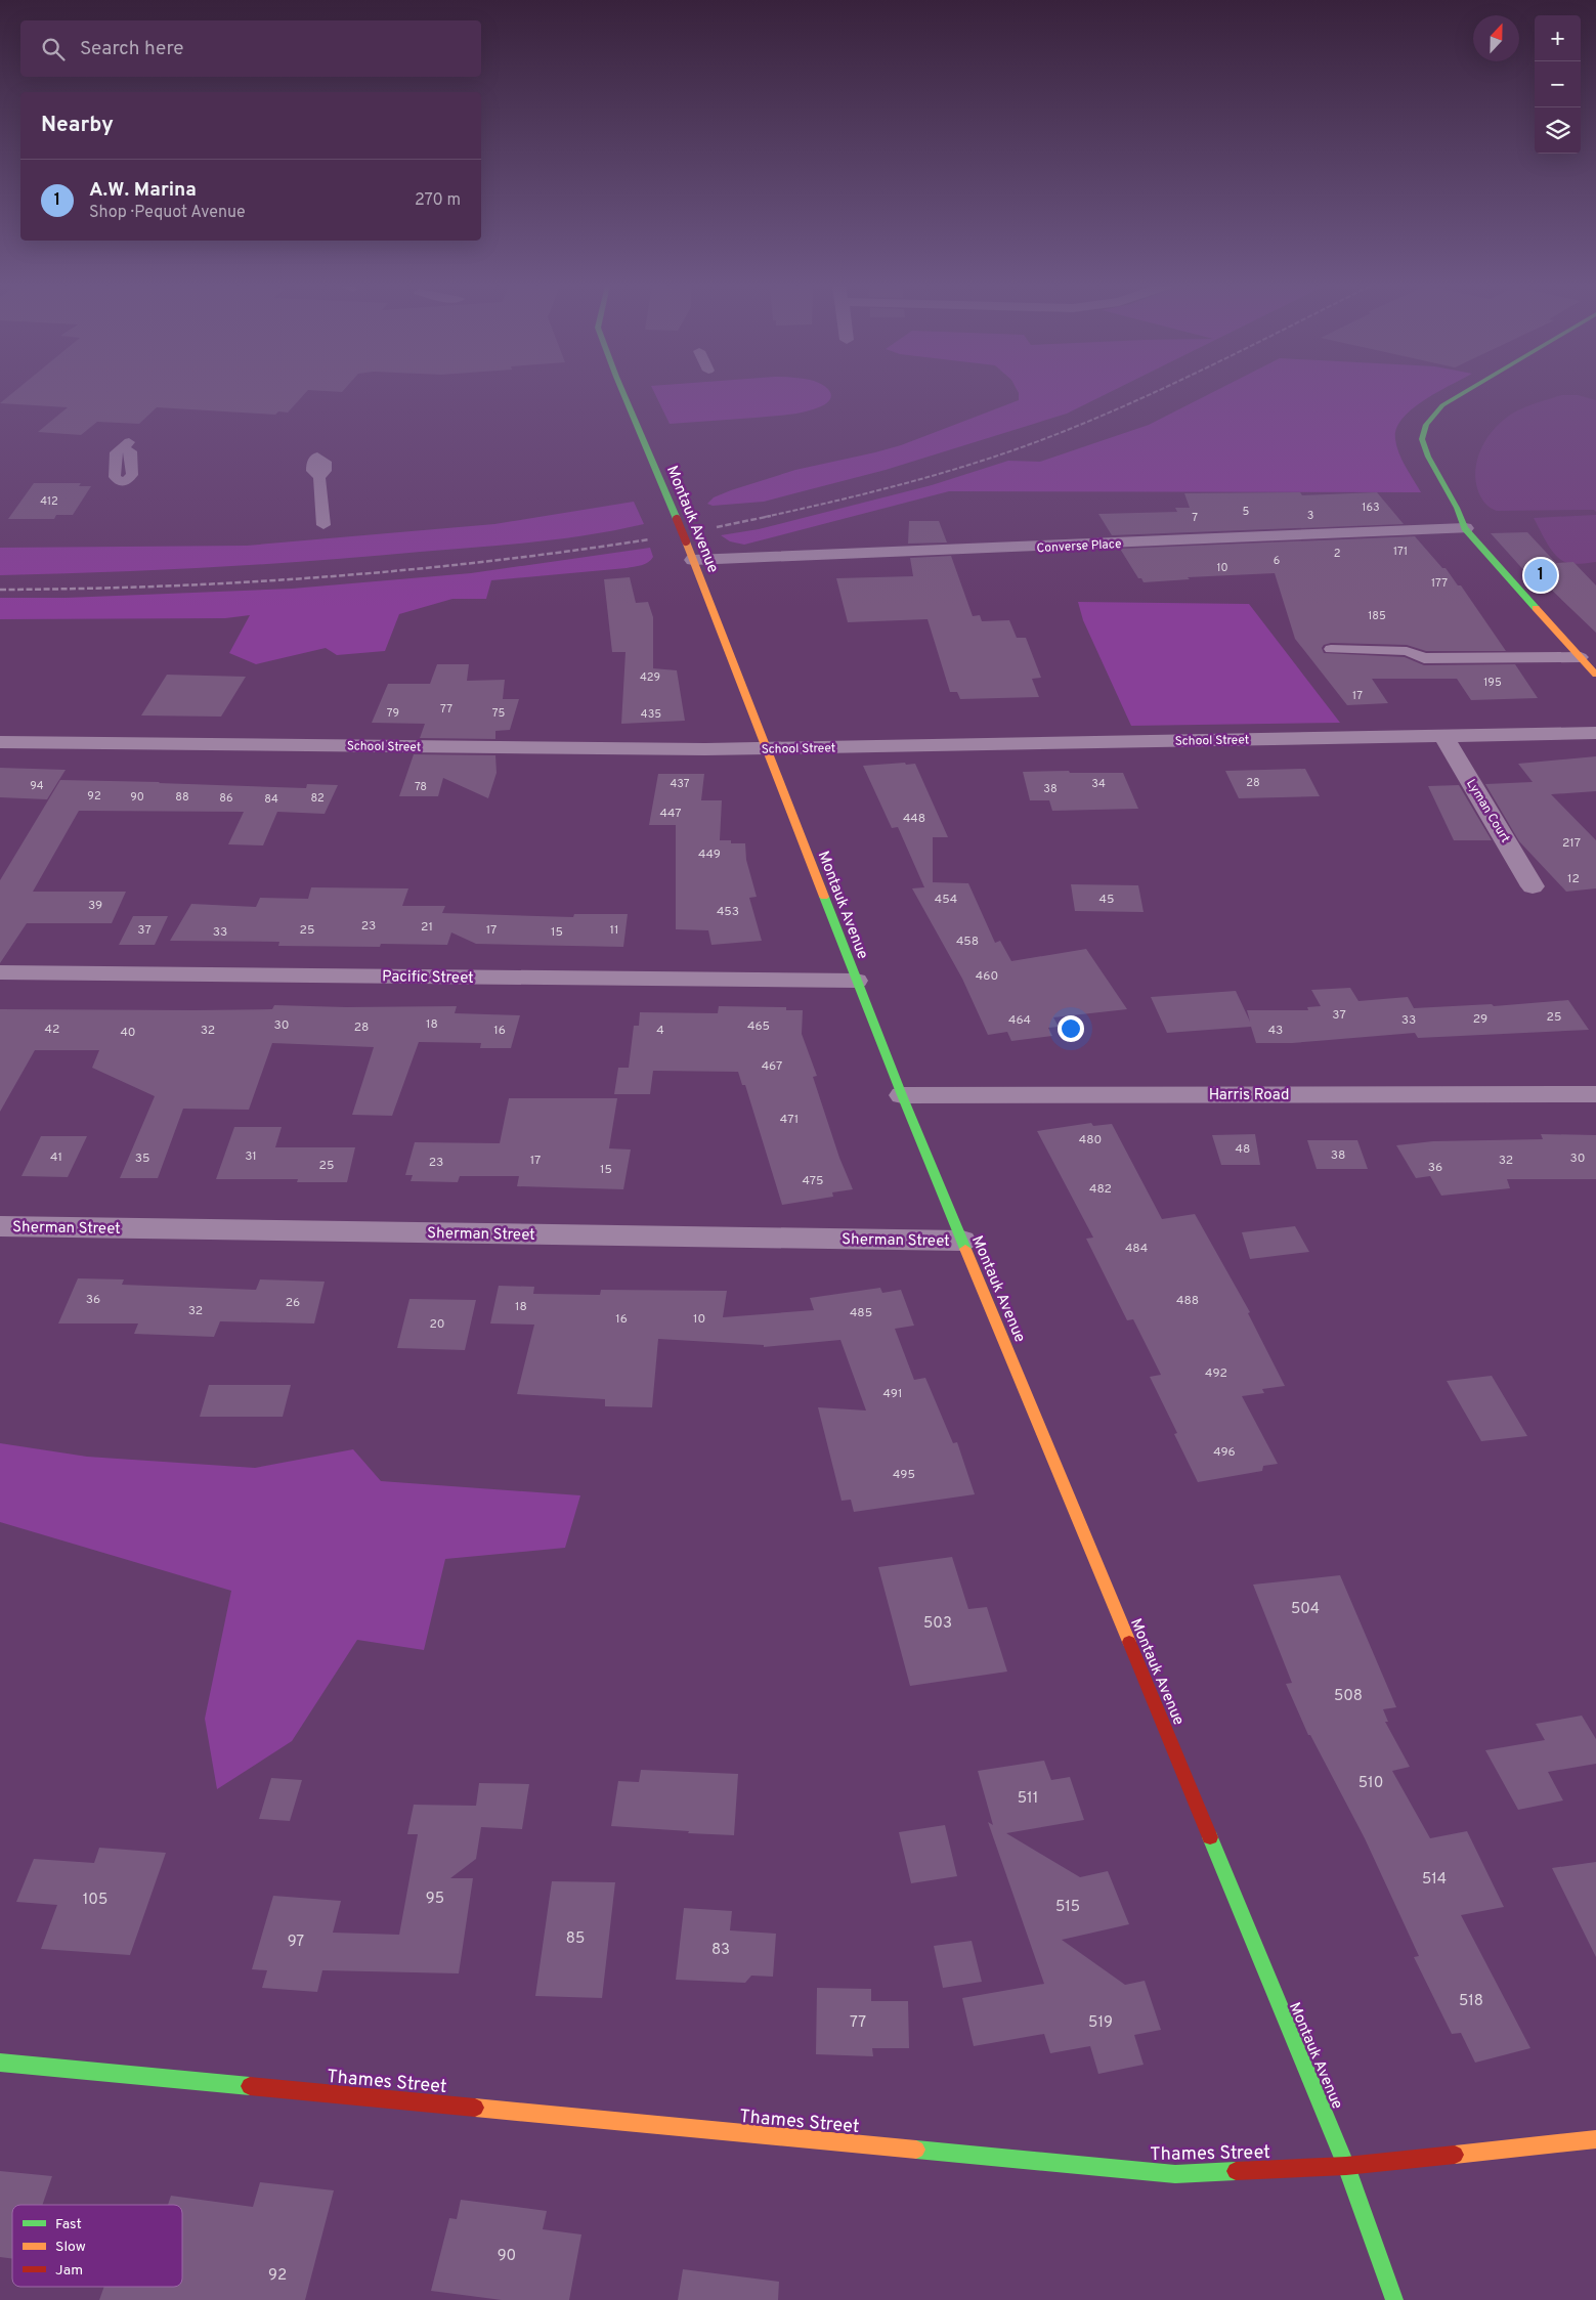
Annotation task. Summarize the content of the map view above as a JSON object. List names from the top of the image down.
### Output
{
  "streets": {
    "street": [
      "Montauk Avenue",
      "Converse Place",
      "School Street",
      "Lyman Court",
      "Pacific Street",
      "Harris Road",
      "Sherman Street",
      "Thames Street"
    ]
  },
  "crossings": [
    ["Montauk Avenue", "Converse Place"],
    ["Montauk Avenue", "School Street"],
    ["Montauk Avenue", "Pacific Street"],
    ["Montauk Avenue", "Harris Road"],
    ["Montauk Avenue", "Sherman Street"],
    ["Montauk Avenue", "Thames Street"],
    ["School Street", "Lyman Court"]
  ],
  "house_numbers": [
    "412",
    "163",
    "5",
    "3",
    "7",
    "171",
    "2",
    "6",
    "10",
    "177",
    "185",
    "429",
    "195",
    "17",
    "77",
    "79",
    "75",
    "435",
    "28",
    "437",
    "34",
    "94",
    "78",
    "38",
    "92",
    "90",
    "88",
    "86",
    "82",
    "84",
    "447",
    "448",
    "217",
    "449",
    "12",
    "454",
    "45",
    "39",
    "453",
    "23",
    "21",
    "37",
    "25",
    "17",
    "11",
    "33",
    "15",
    "458",
    "460",
    "37",
    "25",
    "29",
    "464",
    "33",
    "18",
    "30",
    "465",
    "28",
    "42",
    "32",
    "16",
    "4",
    "43",
    "40",
    "467",
    "471",
    "480",
    "48",
    "38",
    "31",
    "41",
    "35",
    "30",
    "17",
    "32",
    "23",
    "25",
    "36",
    "15",
    "475",
    "482",
    "484",
    "36",
    "488",
    "26",
    "18",
    "32",
    "485",
    "16",
    "10",
    "20",
    "492",
    "491",
    "496",
    "495",
    "504",
    "503",
    "508",
    "510",
    "511",
    "514",
    "95",
    "105",
    "515",
    "85",
    "97",
    "83",
    "518",
    "77",
    "519",
    "90",
    "92"
  ],
  "legend": ["Fast", "Slow", "Jam"],
  "north": "top",
  "page": {
    "map_buttons": ["+", "−"],
    "search": "Search here",
    "heading": "Nearby",
    "list": [
      {
        "mark": "1",
        "name": "A.W. Marina",
        "note": "Shop · Pequot Avenue",
        "value": "270 m"
      }
    ],
    "pins": "1"
  }
}
